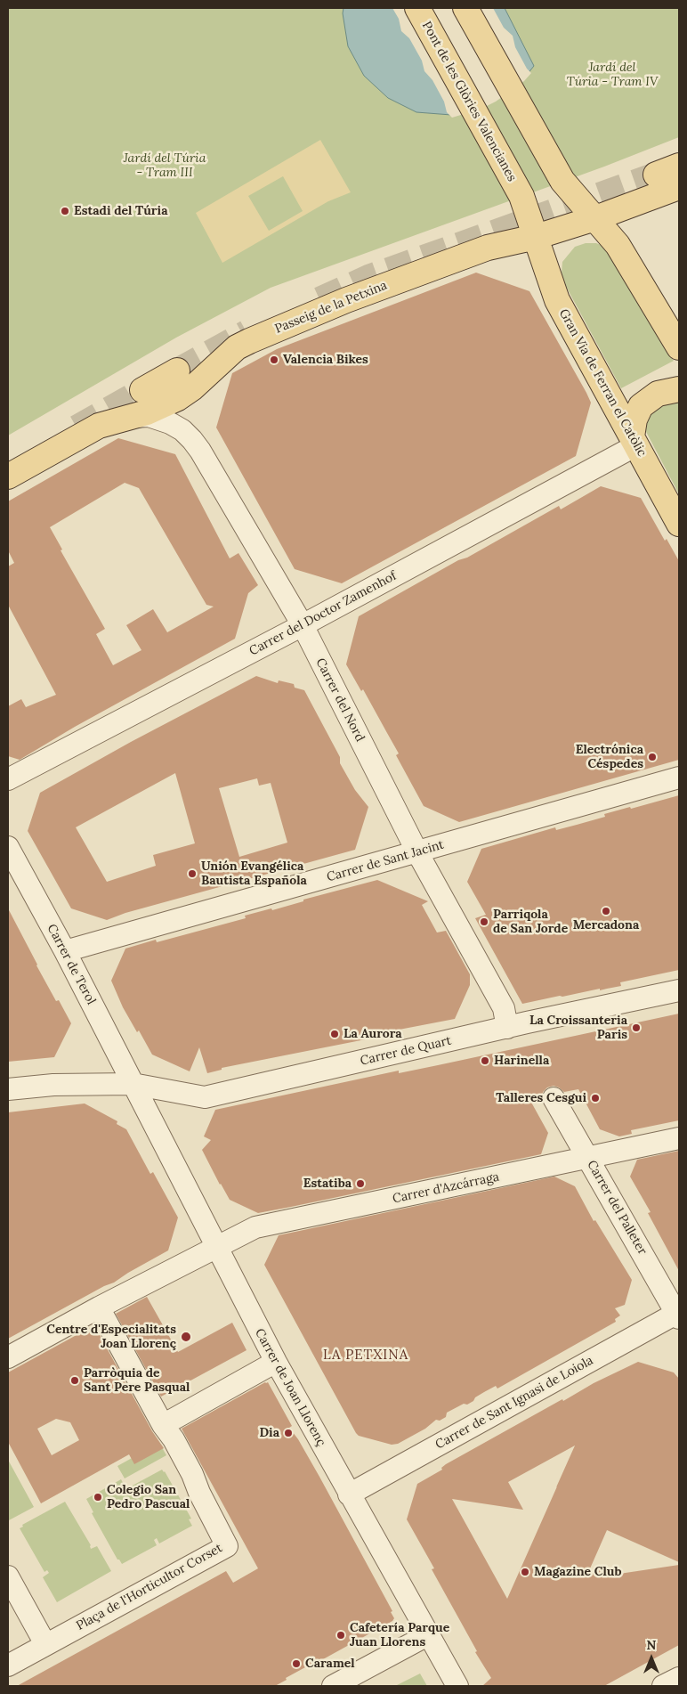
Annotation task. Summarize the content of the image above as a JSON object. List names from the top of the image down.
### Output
{
  "streets": {
    "main road": ["Pont de les Glòries Valencianes", "Passeig de la Petxina", "Gran Via de Ferran el Catòlic"],
    "street": [
      "Carrer del Doctor Zamenhof",
      "Carrer del Nord",
      "Carrer de Sant Jacint",
      "Carrer de Terol",
      "Carrer de Quart",
      "Carrer d'Azcárraga",
      "Carrer del Palleter",
      "Carrer de Joan Llorenç",
      "Carrer de Sant Ignasi de Loiola",
      "Plaça de l'Horticultor Corset"
    ]
  },
  "crossings": [
    ["Pont de les Glòries Valencianes", "Passeig de la Petxina"],
    ["Pont de les Glòries Valencianes", "Gran Via de Ferran el Catòlic"],
    ["Passeig de la Petxina", "Gran Via de Ferran el Catòlic"],
    ["Passeig de la Petxina", "Carrer del Nord"],
    ["Gran Via de Ferran el Catòlic", "Carrer del Doctor Zamenhof"],
    ["Carrer del Doctor Zamenhof", "Carrer del Nord"],
    ["Carrer del Nord", "Carrer de Sant Jacint"],
    ["Carrer del Nord", "Carrer de Quart"],
    ["Carrer de Sant Jacint", "Carrer de Terol"],
    ["Carrer de Terol", "Carrer de Quart"],
    ["Carrer de Terol", "Carrer de Joan Llorenç"],
    ["Carrer de Quart", "Carrer de Joan Llorenç"],
    ["Carrer d'Azcárraga", "Carrer del Palleter"],
    ["Carrer d'Azcárraga", "Carrer de Joan Llorenç"],
    ["Carrer d'Azcárraga", "Plaça de l'Horticultor Corset"],
    ["Carrer del Palleter", "Carrer de Sant Ignasi de Loiola"],
    ["Carrer de Joan Llorenç", "Carrer de Sant Ignasi de Loiola"]
  ],
  "districts": ["LA PETXINA"],
  "parks": ["Jardí del Túria - Tram IV", "Jardí del Túria - Tram III"],
  "places": [
    "Estadi del Túria",
    "Valencia Bikes",
    "Electrónica Céspedes",
    "Unión Evangélica Bautista Española",
    "Mercadona",
    "Parriqola de San Jorde",
    "La Croissanteria Paris",
    "La Aurora",
    "Harinella",
    "Talleres Cesgui",
    "Estatiba",
    "Centre d'Especialitats Joan Llorenç",
    "Parròquia de Sant Pere Pasqual",
    "Dia",
    "Colegio San Pedro Pascual",
    "Magazine Club",
    "Cafetería Parque Juan Llorens",
    "Caramel"
  ],
  "north": "top"
}
